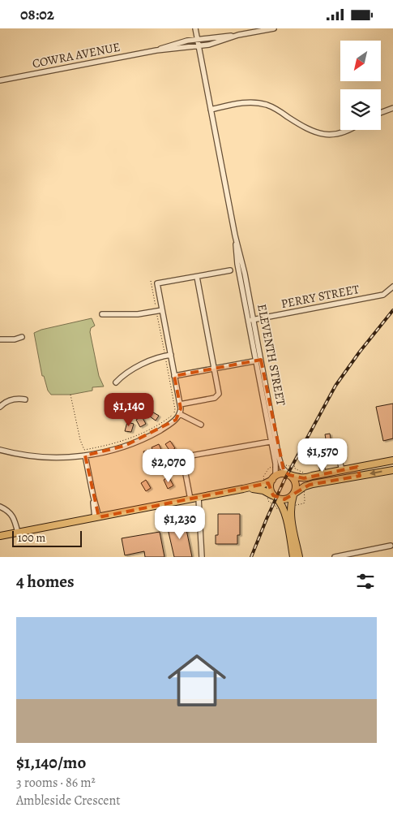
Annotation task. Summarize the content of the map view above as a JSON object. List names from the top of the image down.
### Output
{
  "streets": {
    "street": ["COWRA AVENUE", "PERRY STREET", "ELEVENTH STREET"]
  },
  "crossings": [
    ["COWRA AVENUE", "ELEVENTH STREET"],
    ["PERRY STREET", "ELEVENTH STREET"]
  ],
  "scale_bar": "100 m",
  "north": "bottom left",
  "page": {
    "status": "08:02",
    "price": [
      "$1,140",
      "$1,570",
      "$2,070",
      "$1,230"
    ],
    "scale": "100 m",
    "heading": "4 homes",
    "list": [
      {
        "name": "$1,140/mo",
        "note": "3 rooms · 86 m² · Ambleside Crescent"
      }
    ]
  }
}
